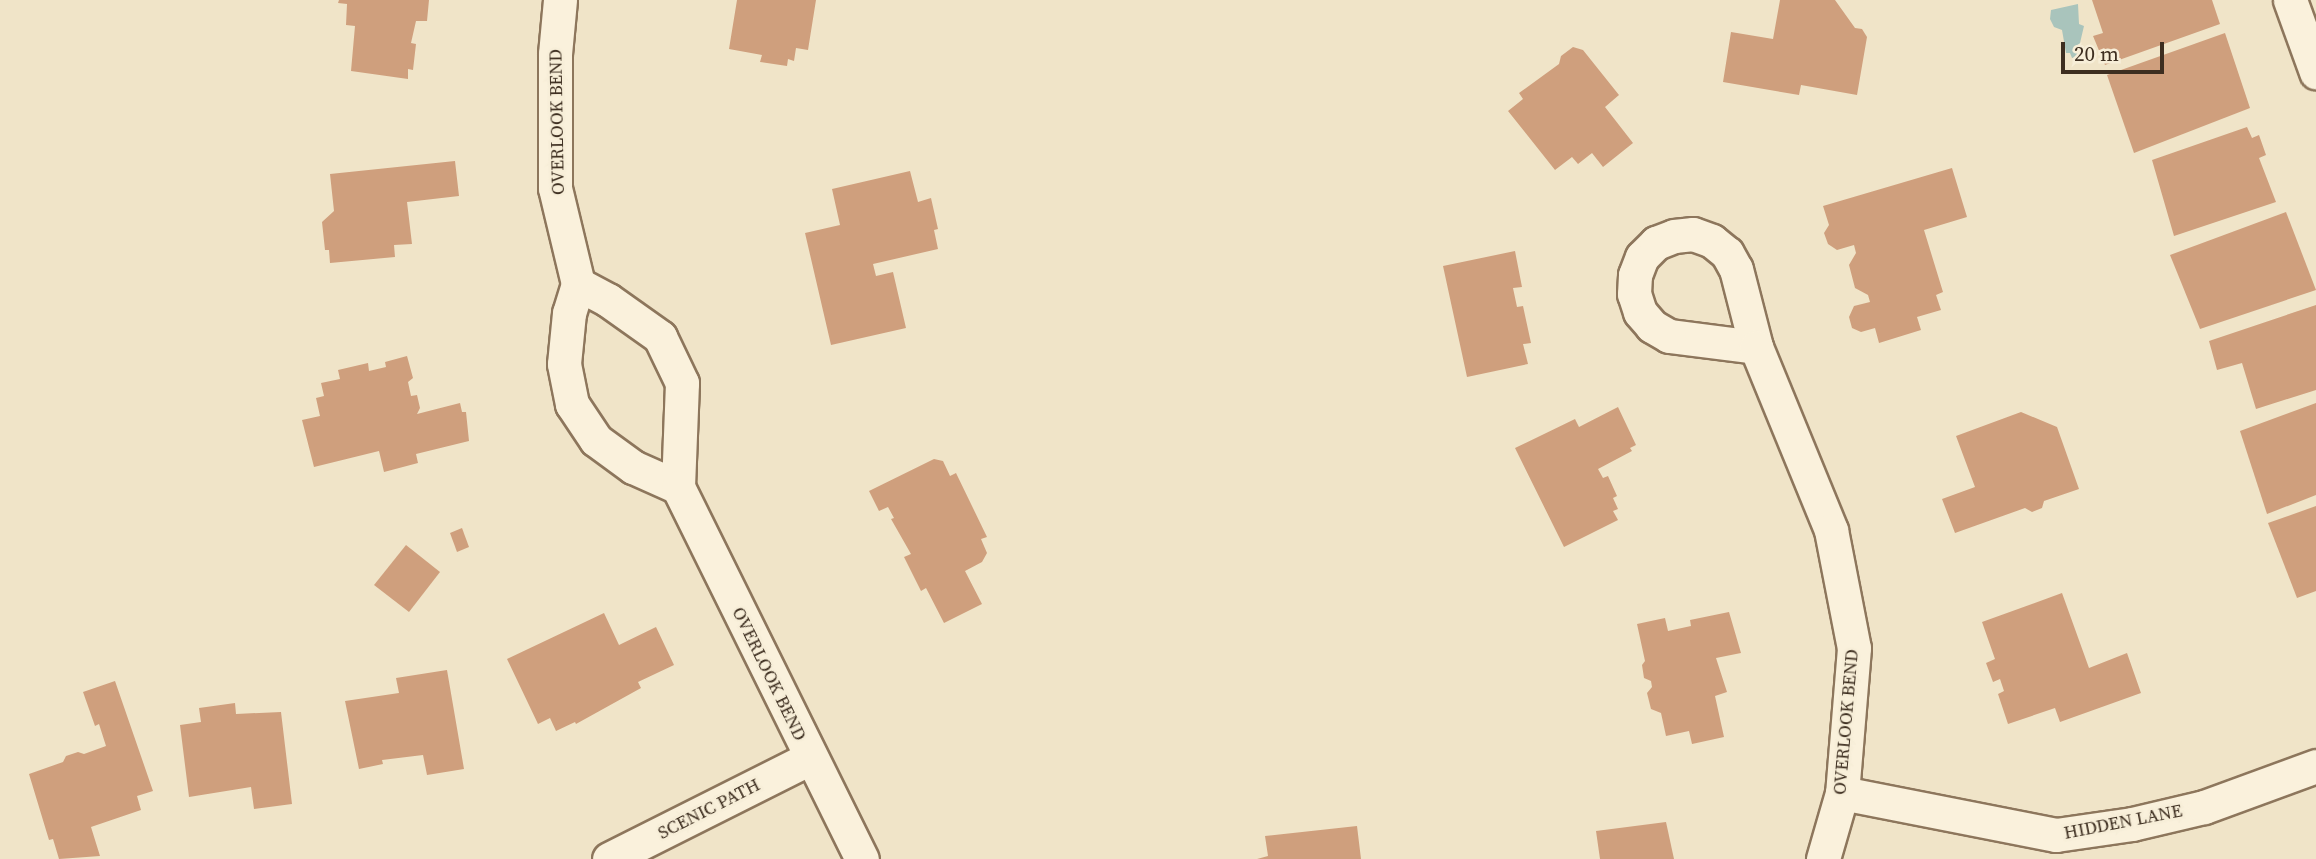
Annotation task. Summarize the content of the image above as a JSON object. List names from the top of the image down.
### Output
{
  "streets": {
    "street": ["OVERLOOK BEND", "SCENIC PATH", "HIDDEN LANE"]
  },
  "crossings": [
    ["OVERLOOK BEND", "SCENIC PATH"],
    ["OVERLOOK BEND", "HIDDEN LANE"]
  ],
  "scale_bar": "20 m"
}
